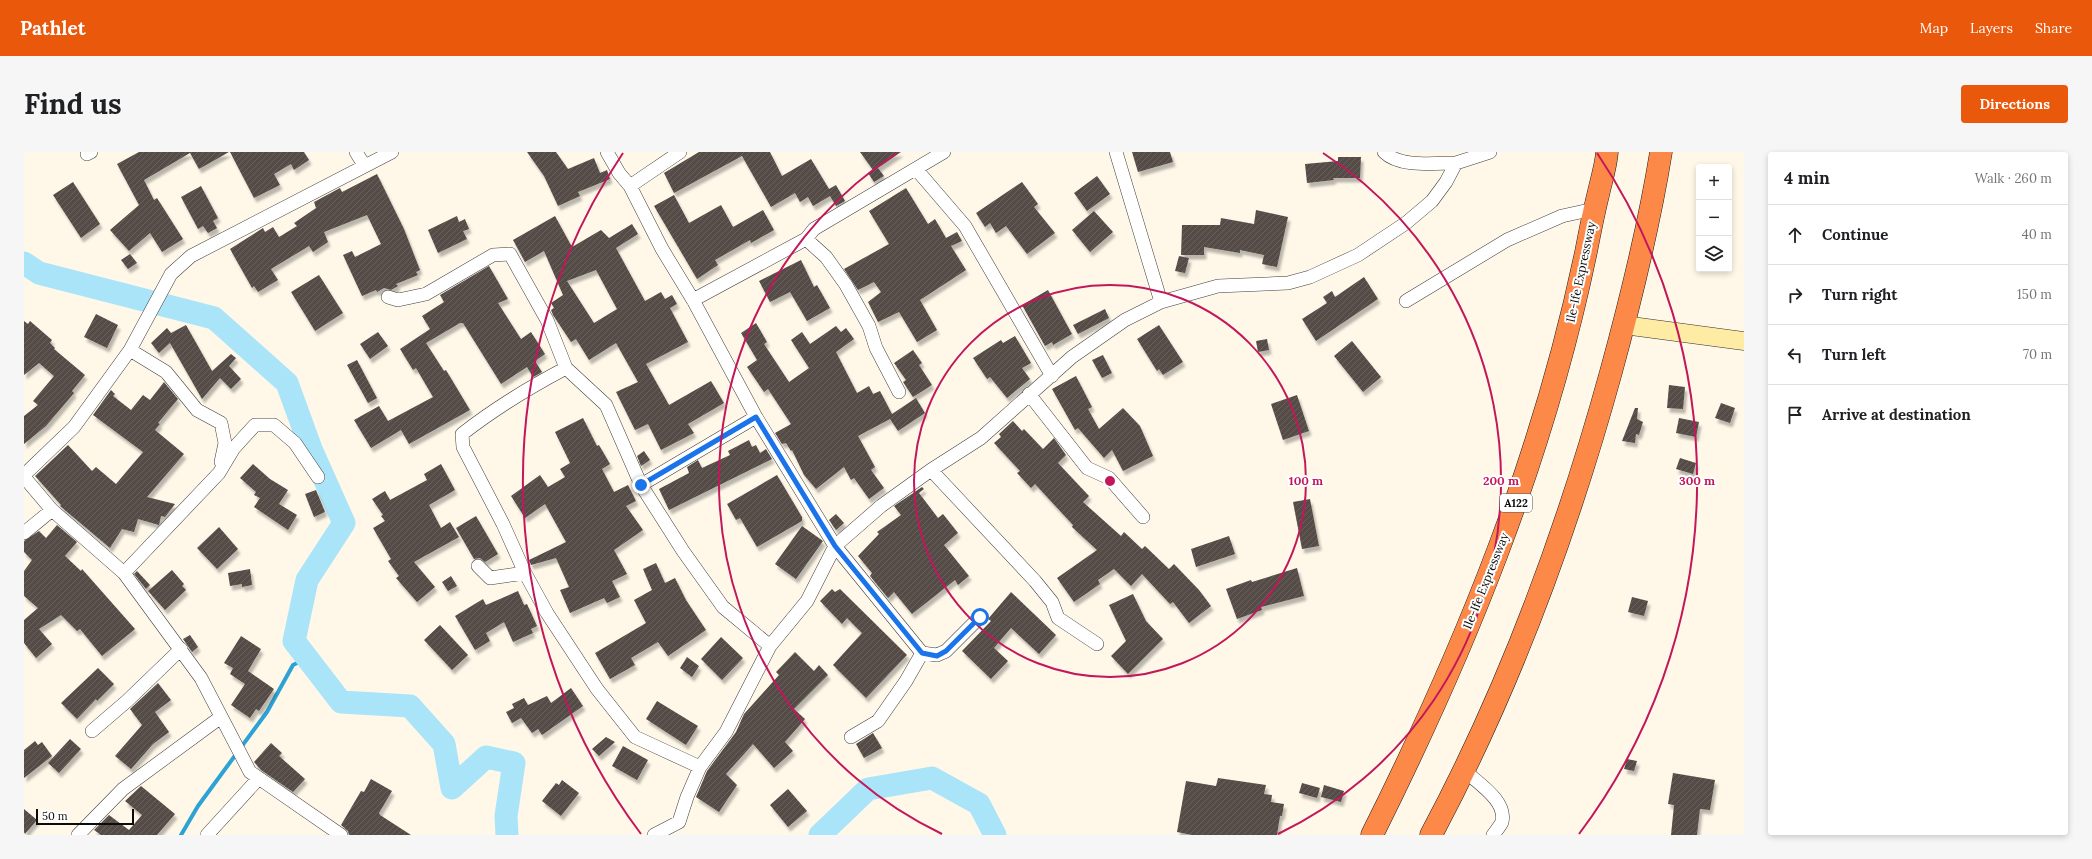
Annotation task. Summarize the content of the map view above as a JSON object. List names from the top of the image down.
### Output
{
  "streets": {
    "highway": ["Ile-Ife Expressway", "A122"]
  },
  "scale_bar": "50 m",
  "page": {
    "header": "Pathlet",
    "nav": ["Map", "Layers", "Share"],
    "buttons": "Directions",
    "title": "Find us",
    "heading": ["4 min", "Walk · 260 m"],
    "map_buttons": ["+", "−"],
    "list": [
      ["Continue", "40 m"],
      ["Turn right", "150 m"],
      ["Turn left", "70 m"],
      "Arrive at destination"
    ],
    "scale": "50 m"
  },
  "rings": ["100 m", "200 m", "300 m"]
}
